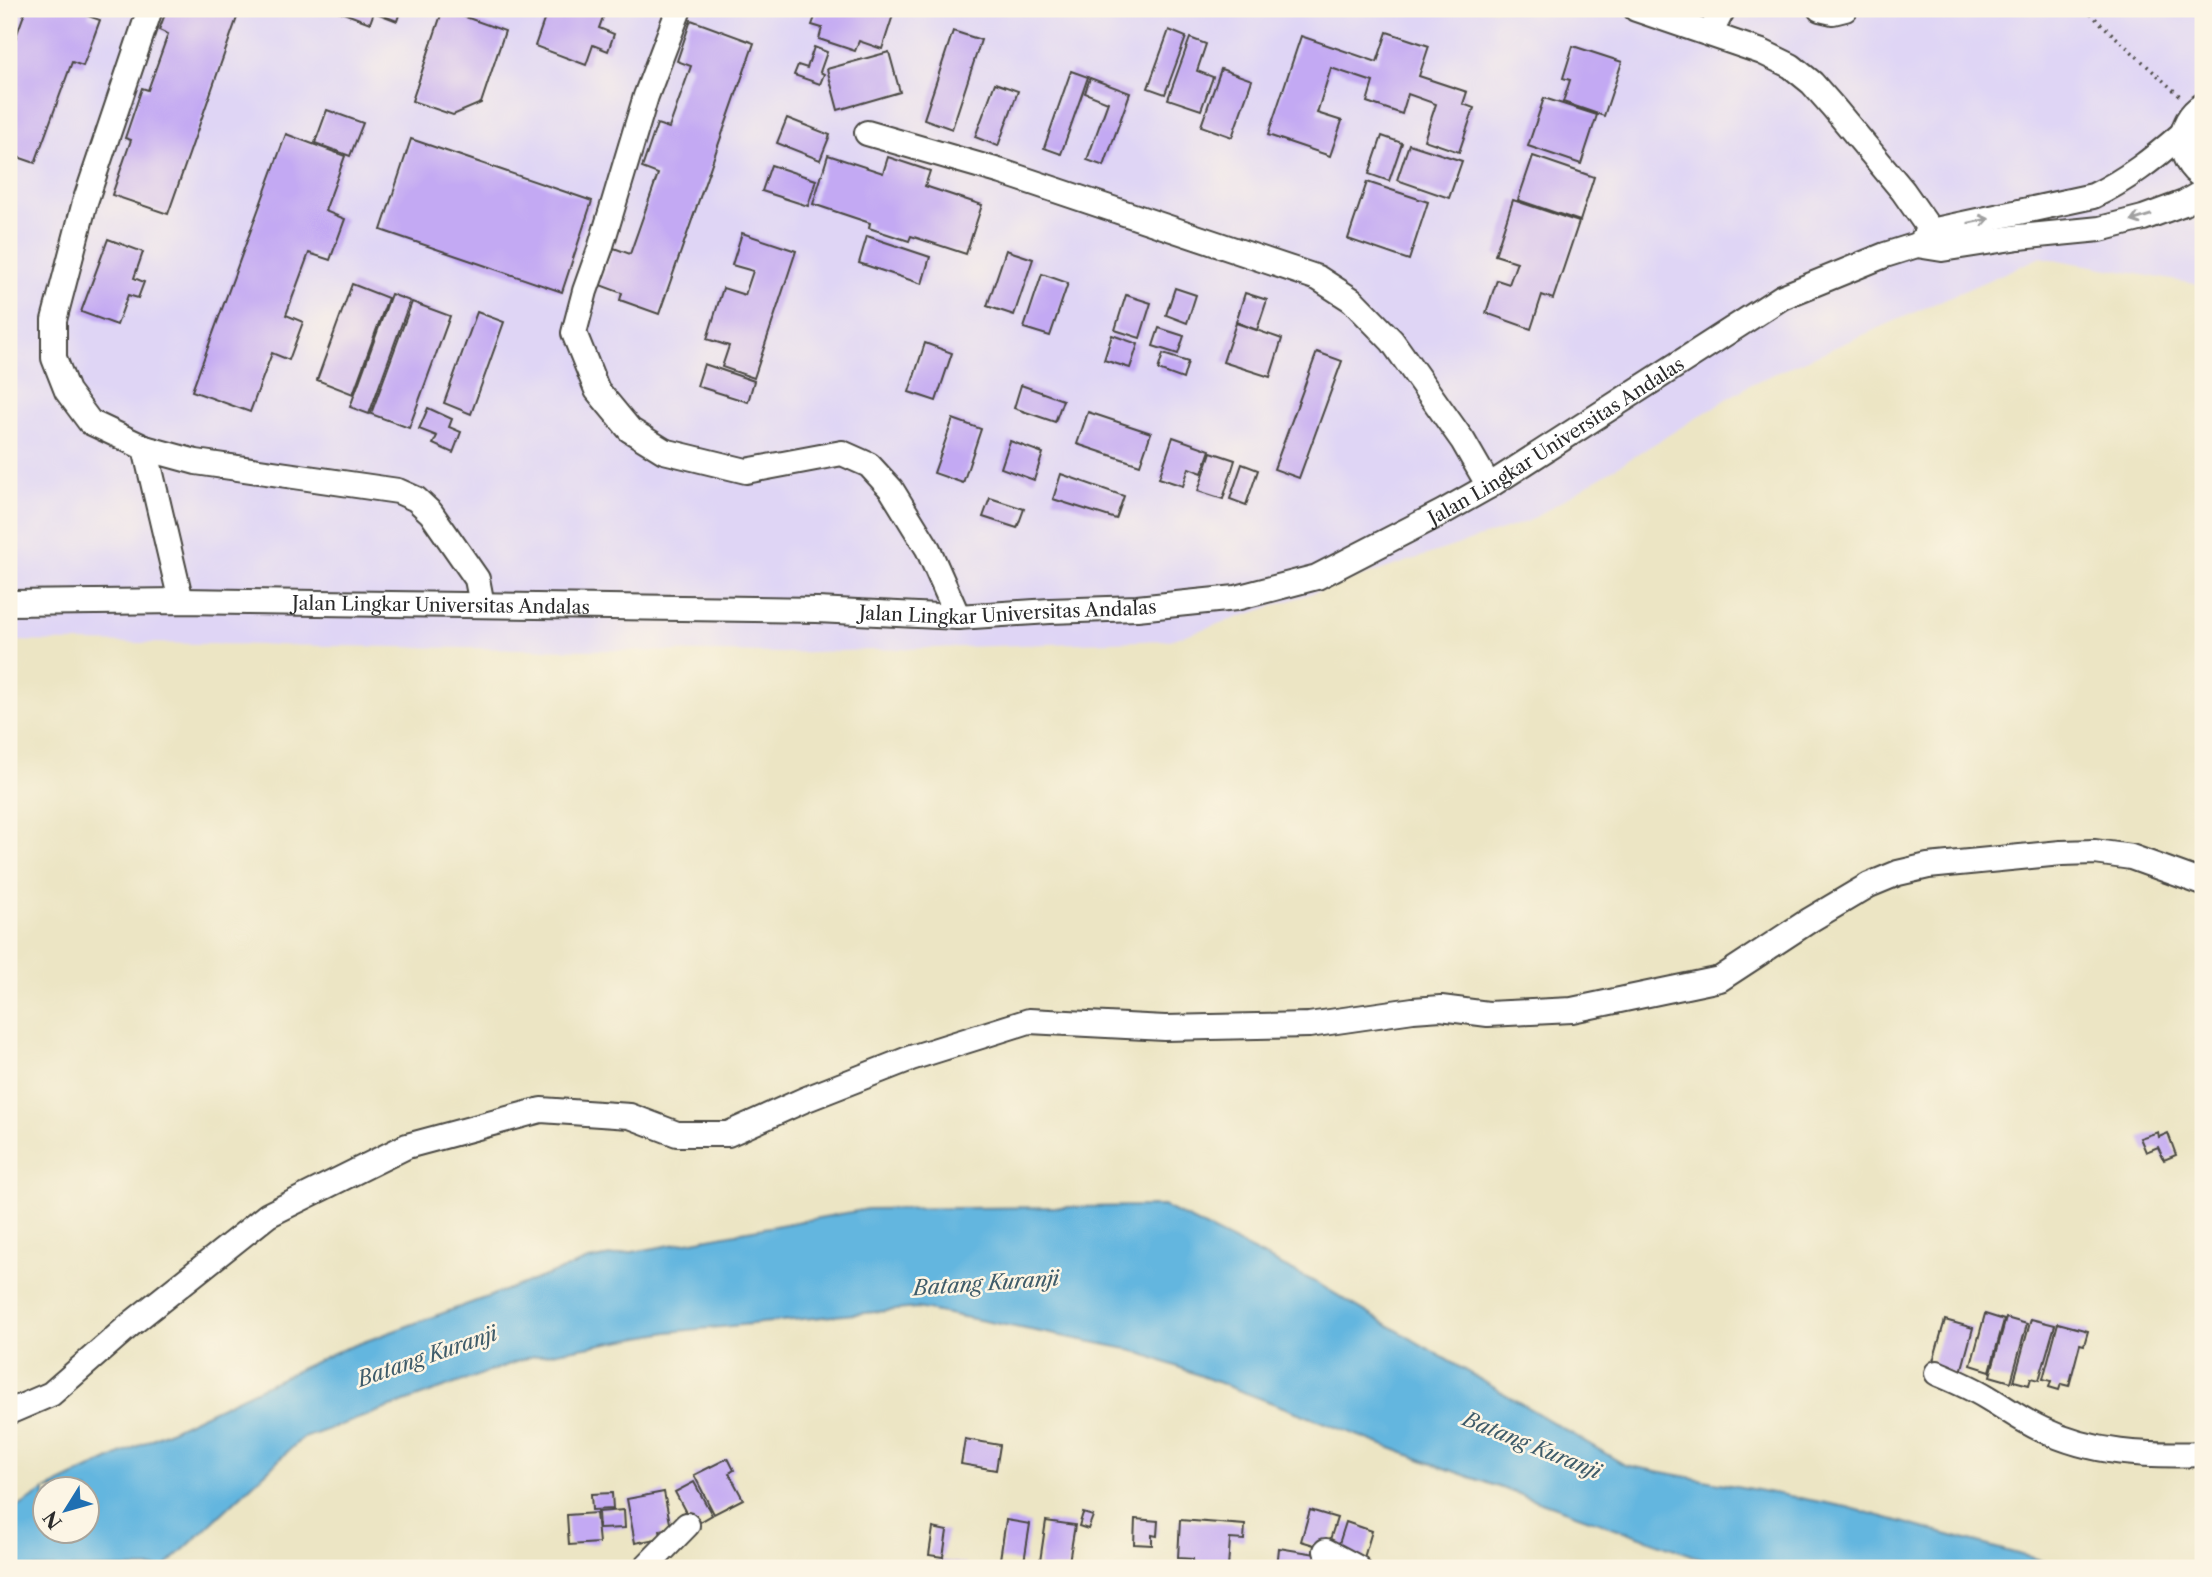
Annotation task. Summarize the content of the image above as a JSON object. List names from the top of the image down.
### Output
{
  "streets": {
    "street": ["Jalan Lingkar Universitas Andalas"]
  },
  "water": ["Batang Kuranji"],
  "north": "bottom left"
}
